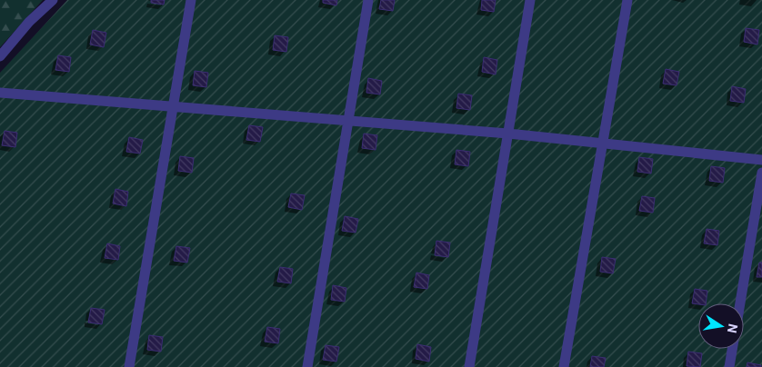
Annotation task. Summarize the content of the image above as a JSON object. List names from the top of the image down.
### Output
{
  "north": "right"
}
